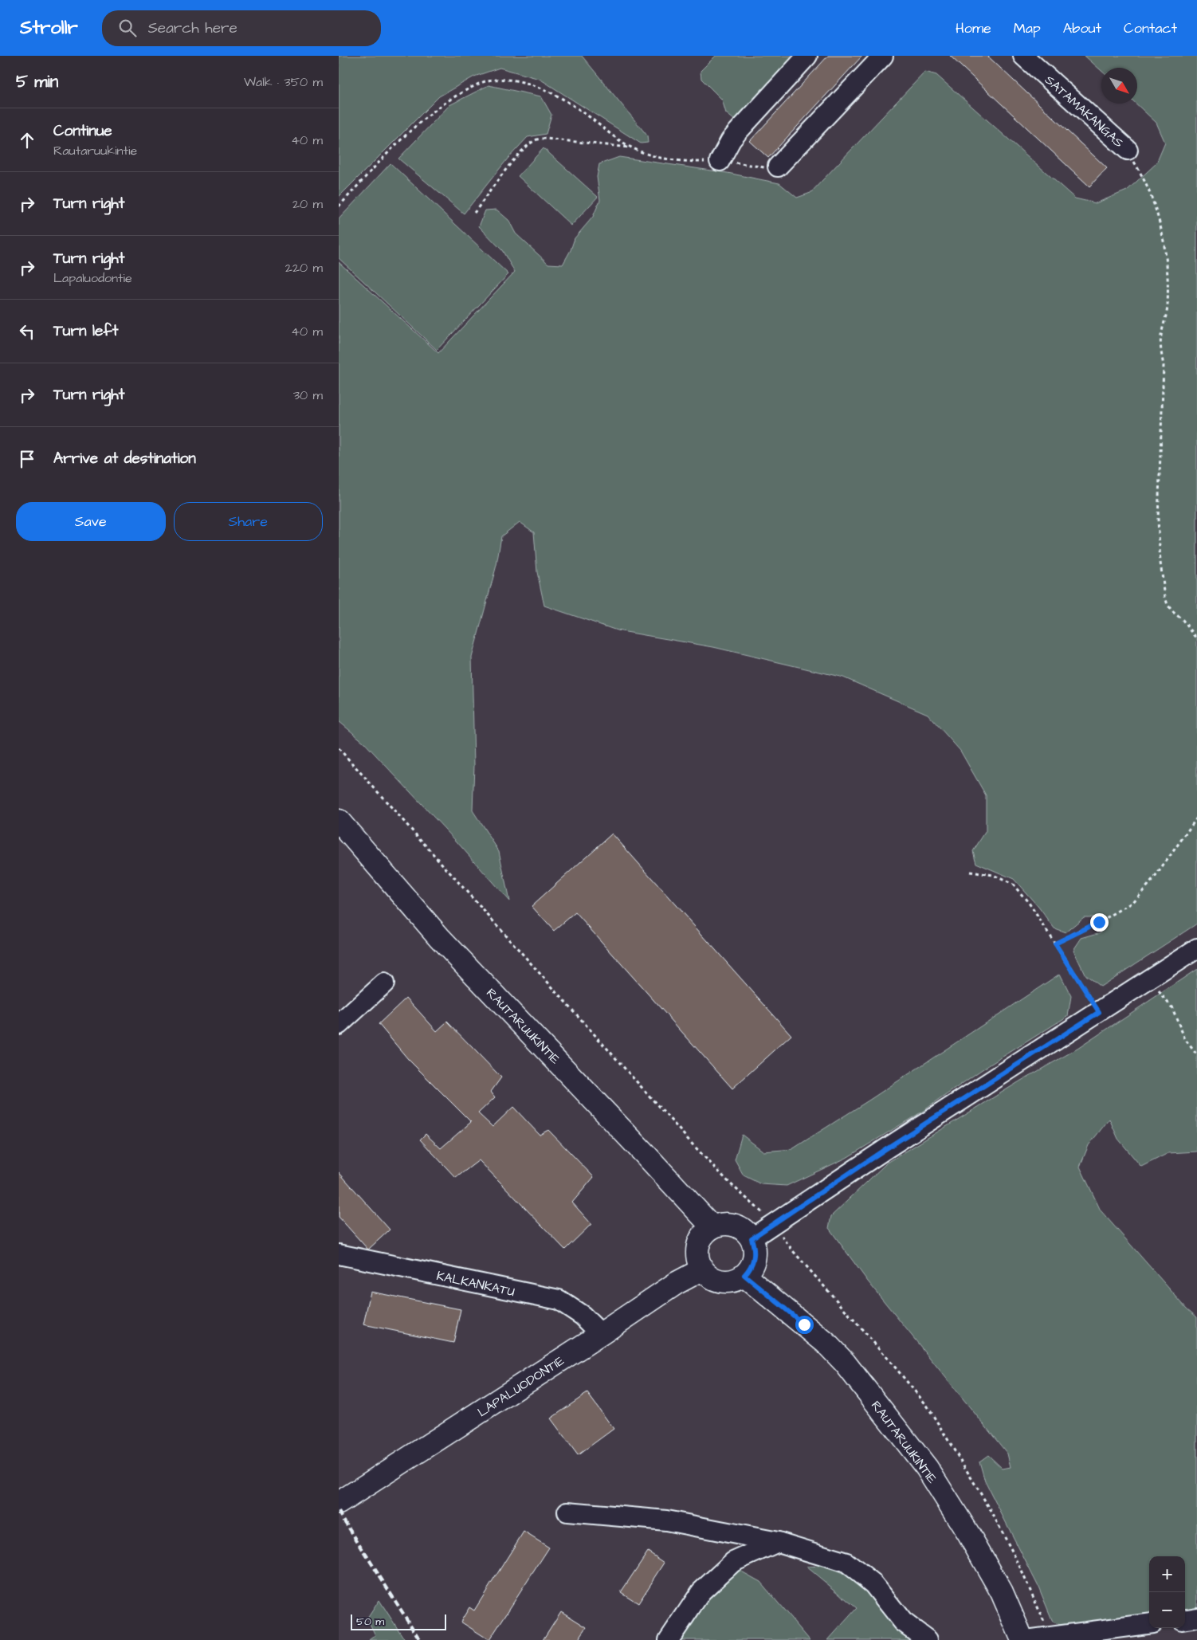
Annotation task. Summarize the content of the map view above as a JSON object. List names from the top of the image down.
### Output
{
  "streets": {
    "main road": ["RAUTARUUKINTIE", "LAPALUODONTIE"],
    "street": ["SATAMAKANGAS", "KALKANKATU"]
  },
  "crossings": [
    ["RAUTARUUKINTIE", "LAPALUODONTIE"],
    ["KALKANKATU", "LAPALUODONTIE"]
  ],
  "scale_bar": "50 m",
  "north": "bottom right",
  "page": {
    "header": "Strollr",
    "search": "Search here",
    "nav": [
      "Home",
      "Map",
      "About",
      "Contact"
    ],
    "heading": ["5 min", "Walk · 350 m"],
    "list": [
      ["Continue", "Rautaruukintie", "40 m"],
      ["Turn right", "20 m"],
      ["Turn right", "Lapaluodontie", "220 m"],
      ["Turn left", "40 m"],
      ["Turn right", "30 m"],
      "Arrive at destination"
    ],
    "buttons": ["Save", "Share"],
    "map_buttons": ["+", "−"],
    "scale": "50 m"
  }
}
